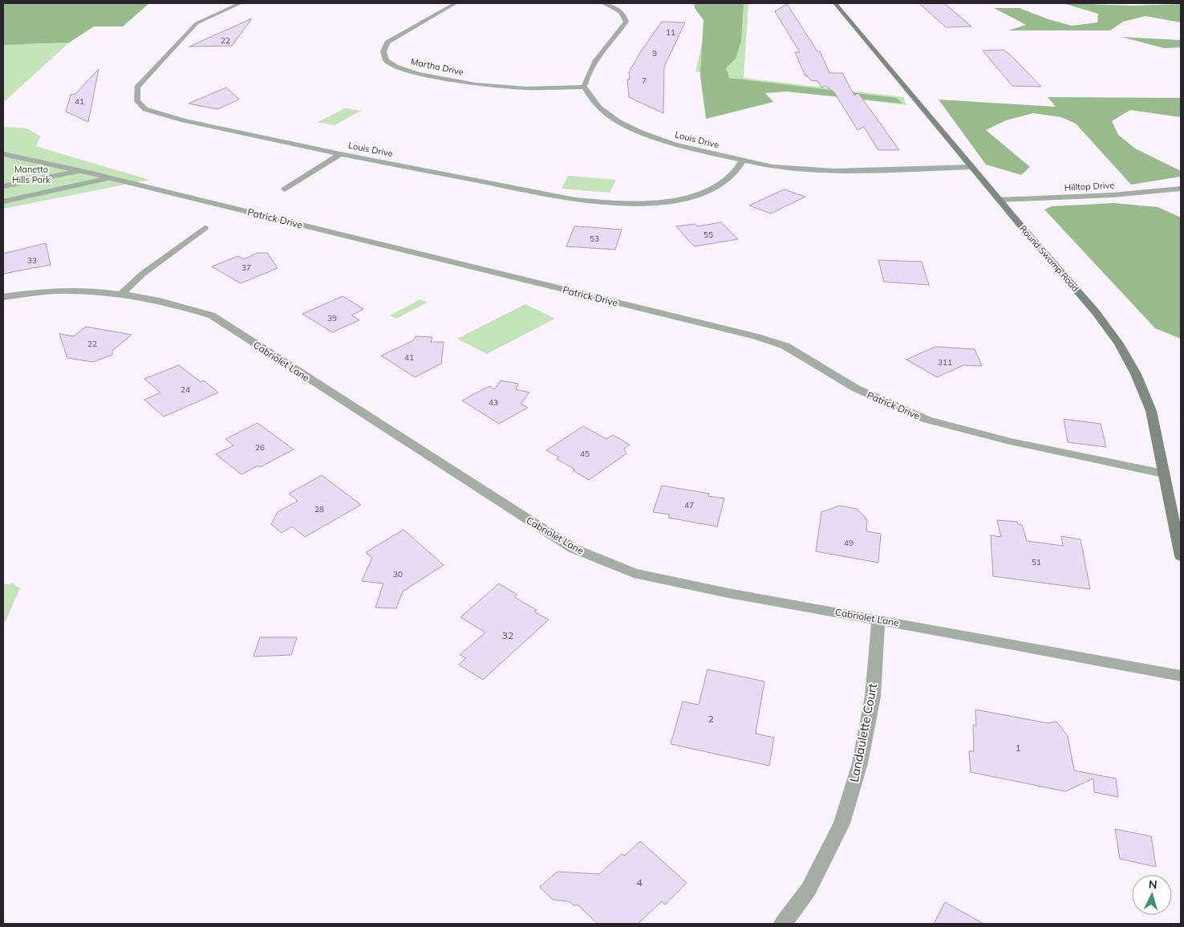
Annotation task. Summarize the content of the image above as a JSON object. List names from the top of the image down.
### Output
{
  "streets": {
    "street": [
      "Martha Drive",
      "Louis Drive",
      "Hilltop Drive",
      "Patrick Drive",
      "Round Swamp Road",
      "Cabriolet Lane",
      "Landaulette Court"
    ]
  },
  "crossings": [
    ["Martha Drive", "Louis Drive"],
    ["Louis Drive", "Round Swamp Road"],
    ["Hilltop Drive", "Round Swamp Road"],
    ["Patrick Drive", "Round Swamp Road"],
    ["Cabriolet Lane", "Landaulette Court"]
  ],
  "parks": ["Manetto Hills Park"],
  "house_numbers": [
    "11",
    "22",
    "9",
    "7",
    "41",
    "55",
    "53",
    "33",
    "37",
    "39",
    "22",
    "41",
    "311",
    "24",
    "43",
    "26",
    "45",
    "47",
    "28",
    "49",
    "51",
    "30",
    "32",
    "2",
    "1",
    "4"
  ],
  "north": "top"
}
